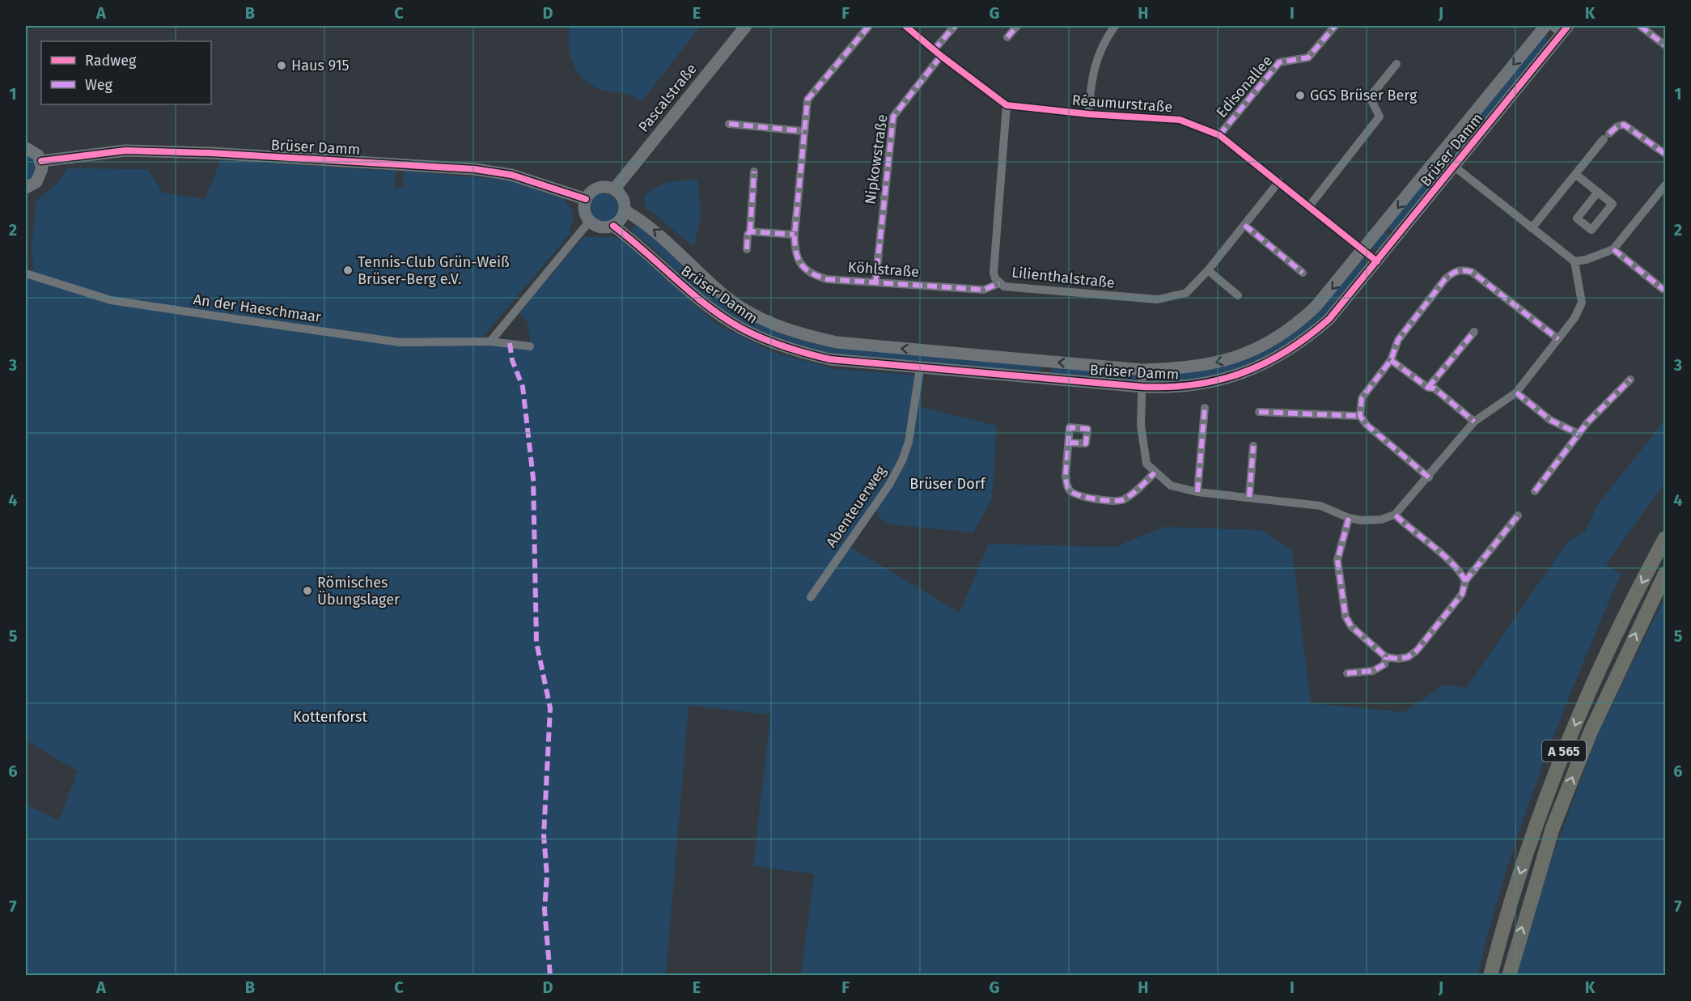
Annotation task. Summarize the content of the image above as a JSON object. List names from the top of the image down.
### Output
{
  "streets": {
    "highway": ["A 565"],
    "street": [
      "Edisonallee",
      "Pascalstraße",
      "Réaumurstraße",
      "Brüser Damm",
      "Nipkowstraße",
      "Köhlstraße",
      "Lilienthalstraße",
      "An der Haeschmaar",
      "Abenteuerweg"
    ]
  },
  "crossings": [
    ["Edisonallee", "Réaumurstraße"],
    ["Pascalstraße", "Brüser Damm"],
    ["Réaumurstraße", "Brüser Damm"],
    ["Réaumurstraße", "Lilienthalstraße"],
    ["Brüser Damm", "Abenteuerweg"],
    ["Nipkowstraße", "Köhlstraße"],
    ["Köhlstraße", "Lilienthalstraße"]
  ],
  "parks": ["Brüser Dorf", "Kottenforst"],
  "places": [
    "Haus 915",
    "GGS Brüser Berg",
    "Tennis-Club Grün-Weiß Brüser-Berg e.V.",
    "Römisches Übungslager"
  ],
  "legend": ["Radweg", "Weg"],
  "grid": {
    "columns": [
      "A",
      "B",
      "C",
      "D",
      "E",
      "F",
      "G",
      "H",
      "I",
      "J",
      "K"
    ],
    "rows": [
      "1",
      "2",
      "3",
      "4",
      "5",
      "6",
      "7"
    ]
  }
}
